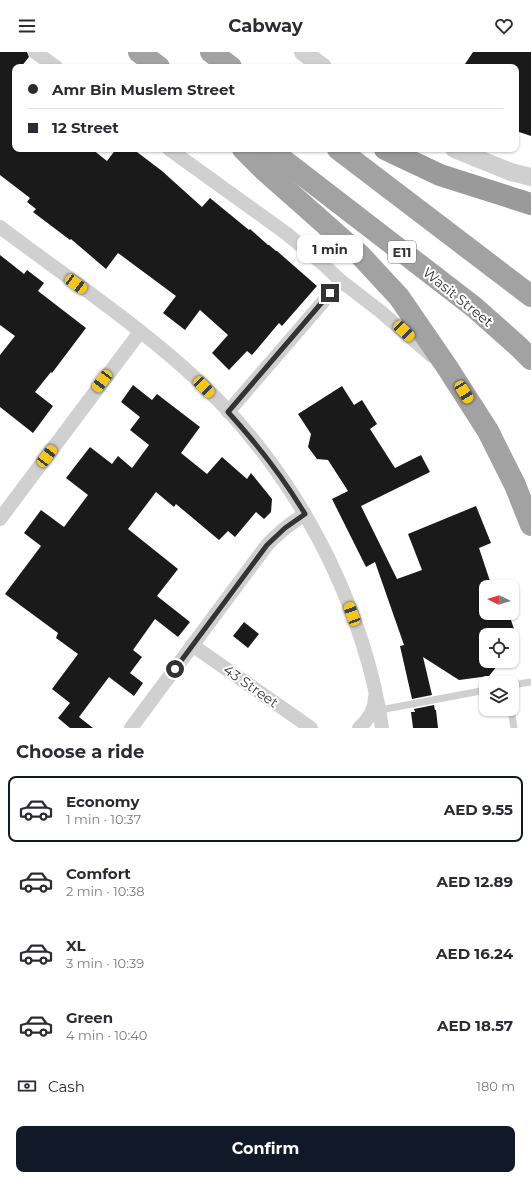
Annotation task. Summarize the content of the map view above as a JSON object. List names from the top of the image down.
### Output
{
  "streets": {
    "highway": ["E11", "Wasit Street"],
    "street": ["43 Street"]
  },
  "north": "left",
  "page": {
    "header": "Cabway",
    "banner": ["Amr Bin Muslem Street", "12 Street"],
    "bubble": "1 min",
    "heading": "Choose a ride",
    "list": [
      {
        "name": "Economy",
        "note": "1 min · 10:37",
        "value": "AED 9.55"
      },
      {
        "name": "Comfort",
        "note": "2 min · 10:38",
        "value": "AED 12.89"
      },
      {
        "name": "XL",
        "note": "3 min · 10:39",
        "value": "AED 16.24"
      },
      {
        "name": "Green",
        "note": "4 min · 10:40",
        "value": "AED 18.57"
      }
    ],
    "pay": ["Cash", "180 m"],
    "buttons": "Confirm"
  }
}
